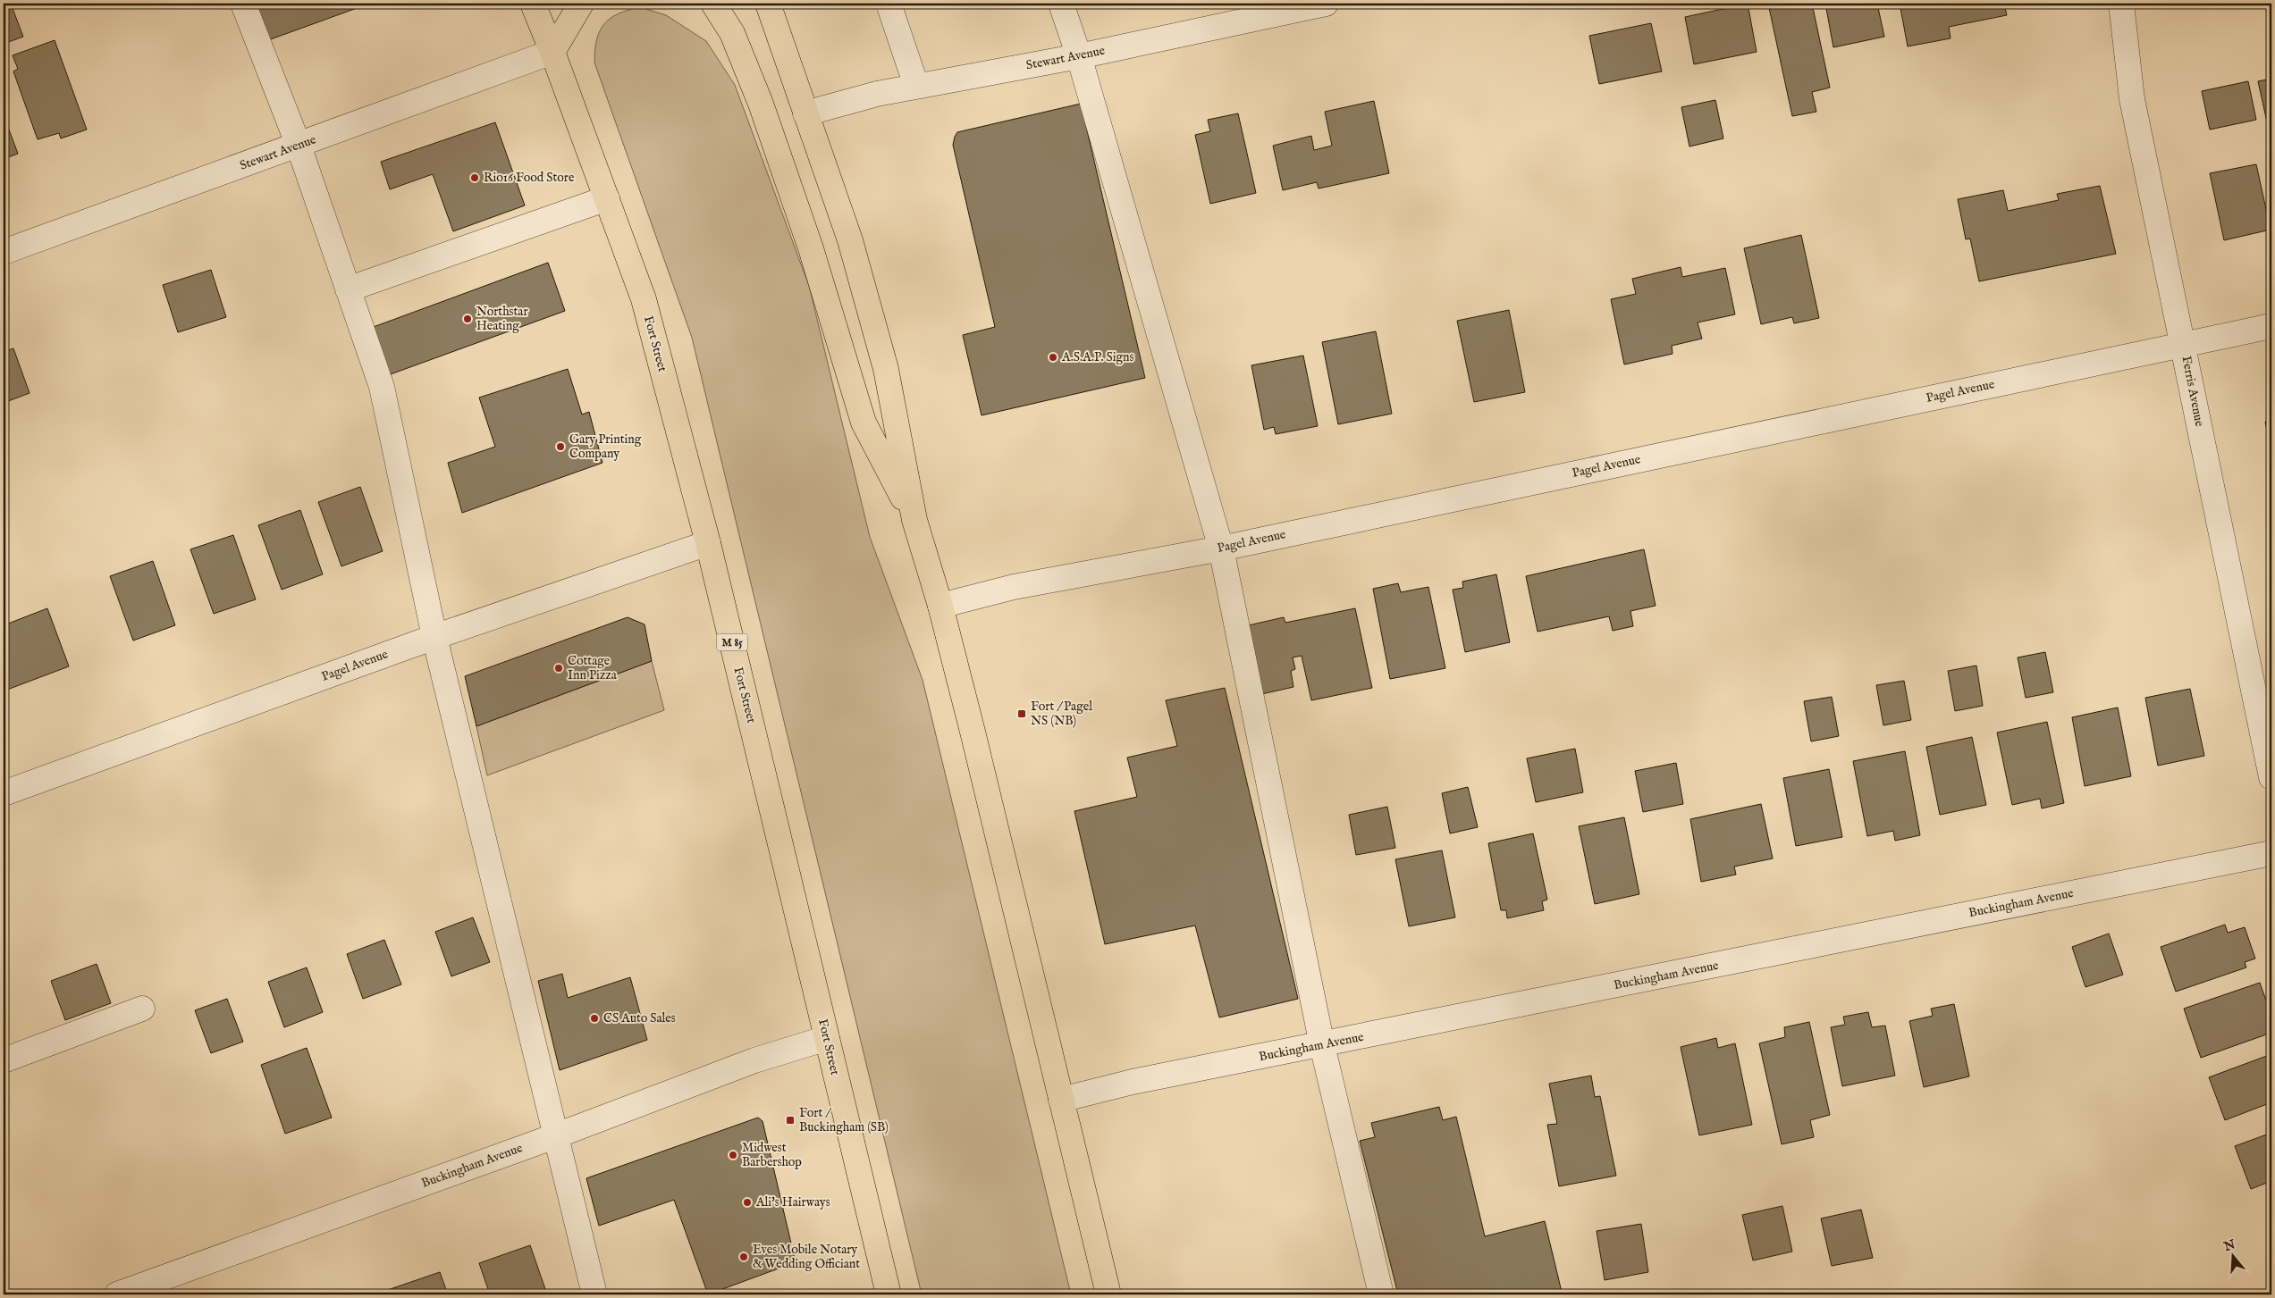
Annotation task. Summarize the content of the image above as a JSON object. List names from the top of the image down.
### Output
{
  "streets": {
    "main road": ["Fort Street", "M 85"],
    "street": [
      "Stewart Avenue",
      "Pagel Avenue",
      "Ferris Avenue",
      "Buckingham Avenue"
    ]
  },
  "crossings": [
    ["Stewart Avenue", "Fort Street"],
    ["Fort Street", "Pagel Avenue"],
    ["Fort Street", "Buckingham Avenue"],
    ["Pagel Avenue", "Ferris Avenue"]
  ],
  "places": {
    "other": [
      "Rio16 Food Store",
      "Northstar Heating",
      "A.S.A.P. Signs",
      "Gary Printing Company",
      "Cottage Inn Pizza",
      "CS Auto Sales",
      "Midwest Barbershop",
      "Ali's Hairways",
      "Eves Mobile Notary & Wedding Officiant"
    ],
    "transit": ["Fort / Pagel NS (NB)", "Fort / Buckingham (SB)"]
  },
  "north": "top"
}
